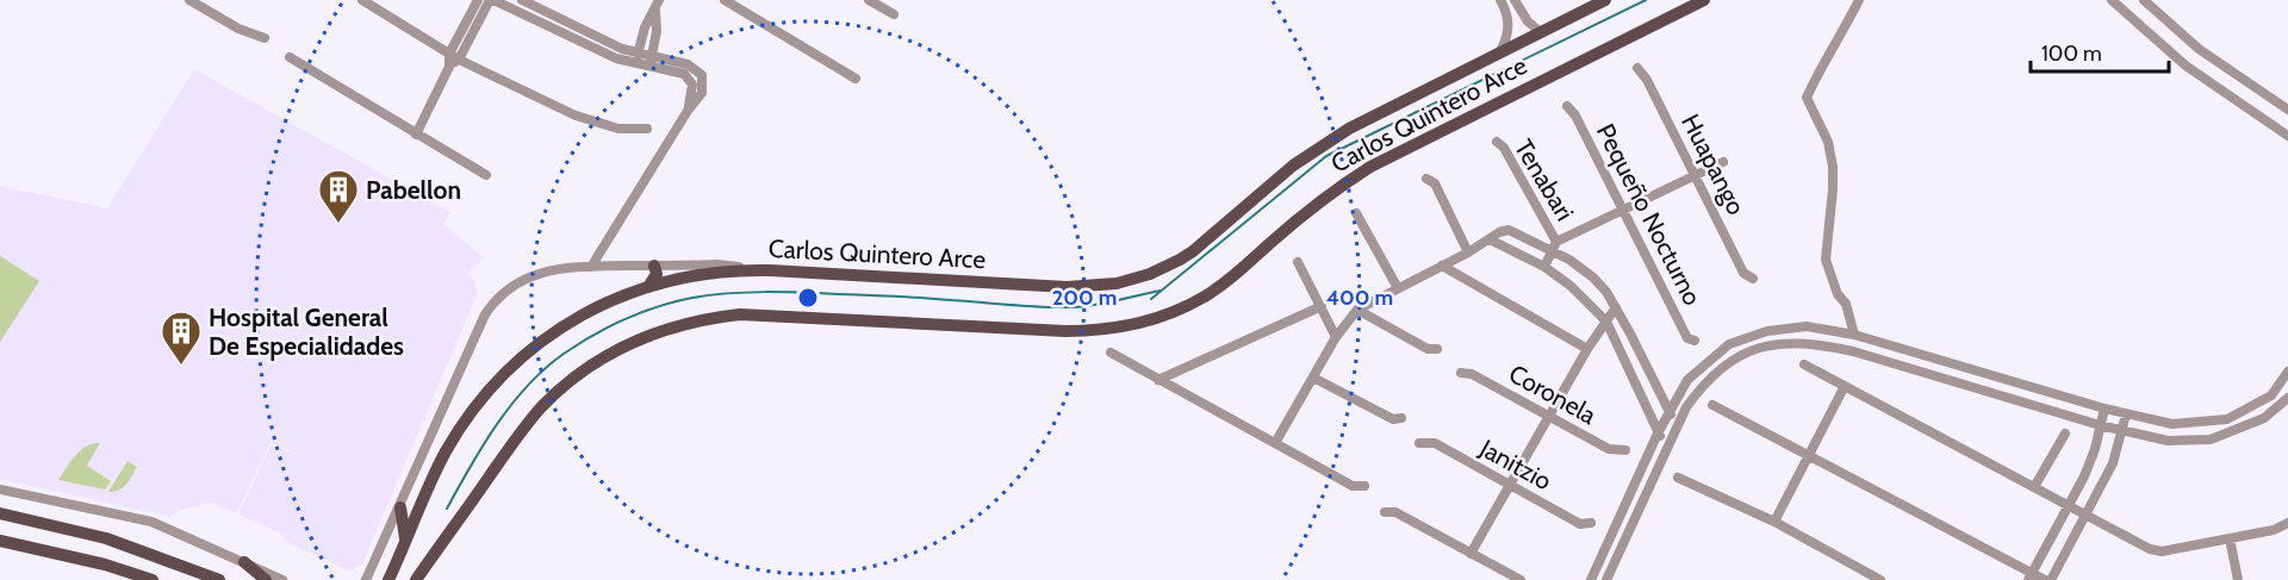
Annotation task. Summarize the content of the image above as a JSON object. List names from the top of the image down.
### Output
{
  "streets": {
    "main road": ["Carlos Quintero Arce"],
    "street": [
      "Huapango",
      "Tenabari",
      "Pequeño Nocturno",
      "Coronela",
      "Janitzio"
    ]
  },
  "places": {
    "building": ["Pabellon", "Hospital General De Especialidades"]
  },
  "scale_bar": "100 m",
  "rings": ["200 m", "400 m"]
}
